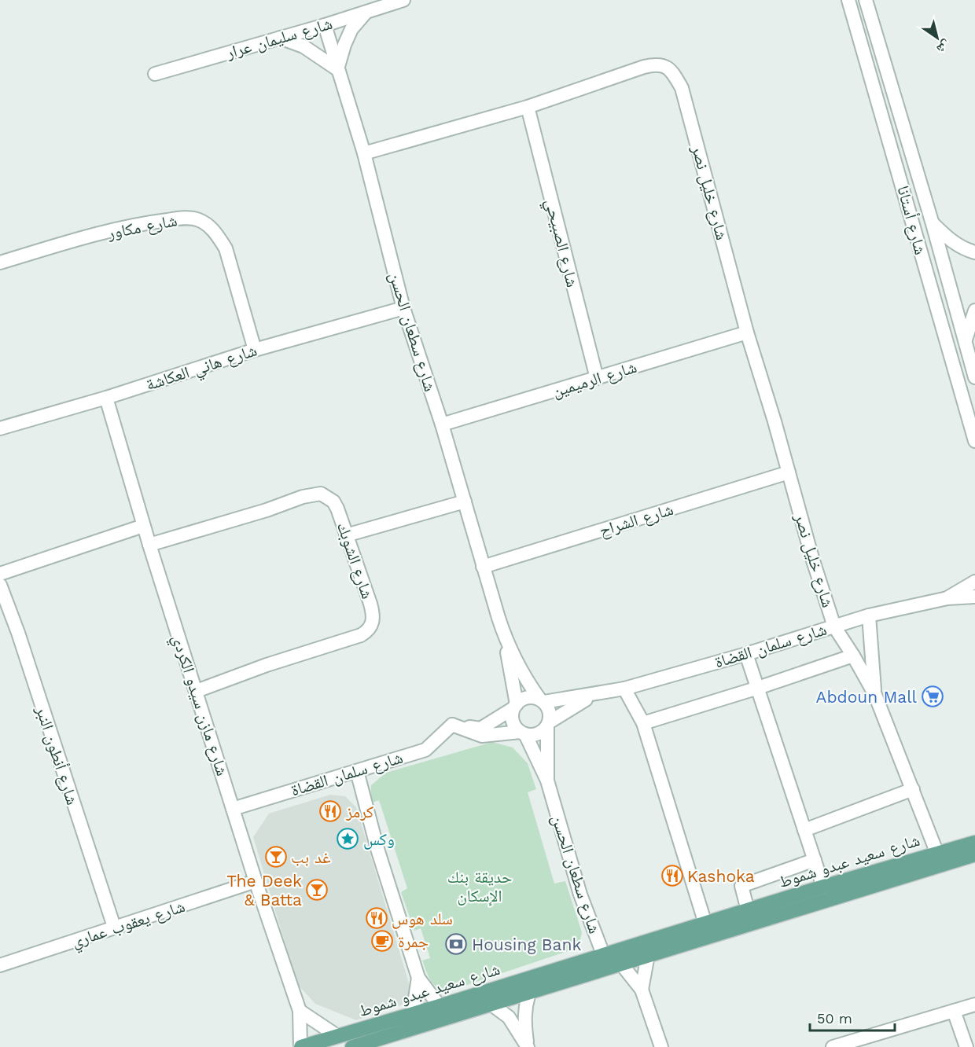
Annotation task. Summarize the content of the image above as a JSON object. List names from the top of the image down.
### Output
{
  "streets": {
    "main road": ["شارع سعيد عبدو شموط"],
    "street": [
      "شارع سليمان عرار",
      "شارع خليل نصر",
      "شارع أستانا",
      "شارع مكاور",
      "شارع الصبيحي",
      "شارع سطعان الحسن",
      "شارع هاني العكاشة",
      "شارع الرميمين",
      "شارع الشراح",
      "شارع الشوبك",
      "شارع سلمان القضاة",
      "شارع مازن سيدو الكردي",
      "شارع أنطون النبر",
      "شارع يعقوب عماري"
    ]
  },
  "crossings": [
    ["شارع سليمان عرار", "شارع سطعان الحسن"],
    ["شارع خليل نصر", "شارع الصبيحي"],
    ["شارع خليل نصر", "شارع سطعان الحسن"],
    ["شارع خليل نصر", "شارع الرميمين"],
    ["شارع خليل نصر", "شارع الشراح"],
    ["شارع خليل نصر", "شارع سلمان القضاة"],
    ["شارع مكاور", "شارع هاني العكاشة"],
    ["شارع الصبيحي", "شارع الرميمين"],
    ["شارع سطعان الحسن", "شارع هاني العكاشة"],
    ["شارع سطعان الحسن", "شارع الرميمين"],
    ["شارع سطعان الحسن", "شارع الشراح"],
    ["شارع سطعان الحسن", "شارع سلمان القضاة"],
    ["شارع سطعان الحسن", "شارع سعيد عبدو شموط"],
    ["شارع هاني العكاشة", "شارع مازن سيدو الكردي"],
    ["شارع الشوبك", "شارع مازن سيدو الكردي"],
    ["شارع سلمان القضاة", "شارع مازن سيدو الكردي"],
    ["شارع مازن سيدو الكردي", "شارع سعيد عبدو شموط"],
    ["شارع مازن سيدو الكردي", "شارع يعقوب عماري"],
    ["شارع أنطون النبر", "شارع يعقوب عماري"]
  ],
  "parks": ["حديقة بنك الإسكان"],
  "places": {
    "supermarket": ["Abdoun Mall"],
    "restaurant": ["كرمز", "Kashoka", "سلد هوس"],
    "place": ["وكس"],
    "bar": ["غد بب", "The Deek & Batta"],
    "cafe": ["جمرة"],
    "bank": ["Housing Bank"]
  },
  "scale_bar": "50 m",
  "north": "bottom right"
}
